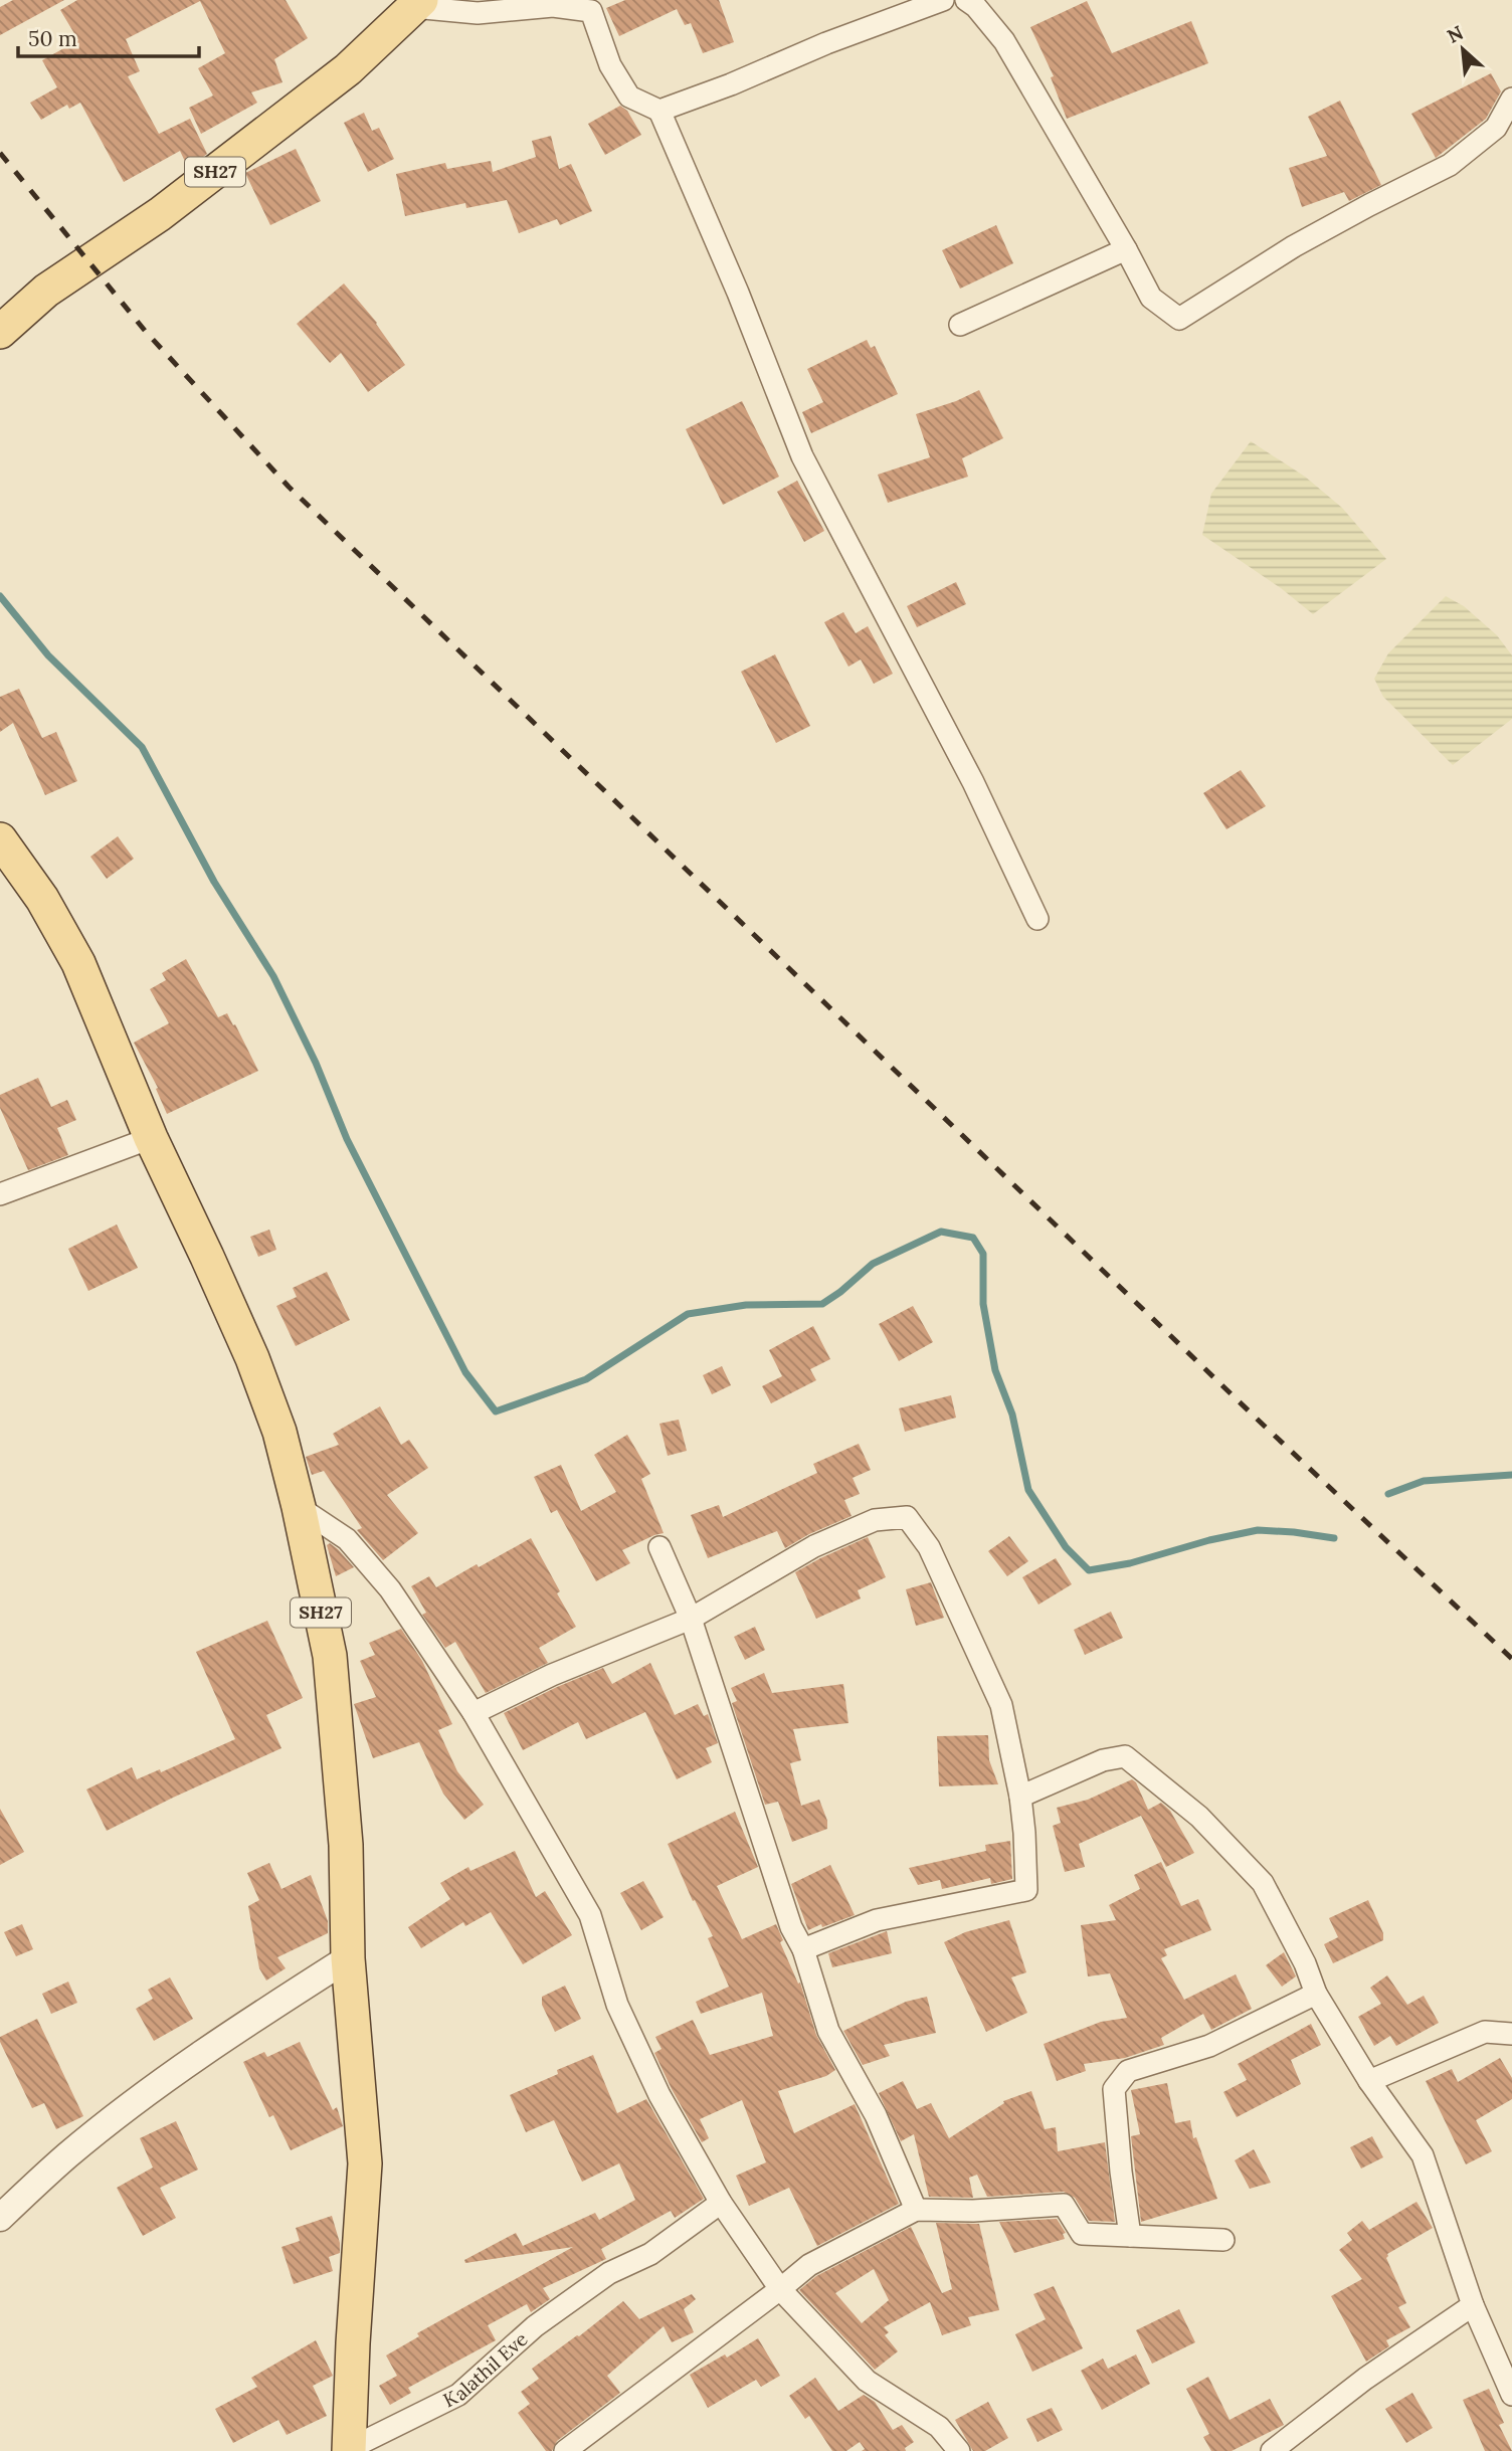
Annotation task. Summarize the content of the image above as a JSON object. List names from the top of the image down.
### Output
{
  "streets": {
    "main road": ["SH27"],
    "street": ["Kalathil Eve"]
  },
  "crossings": [
    ["SH27", "Kalathil Eve"]
  ],
  "scale_bar": "50 m",
  "north": "top left"
}
